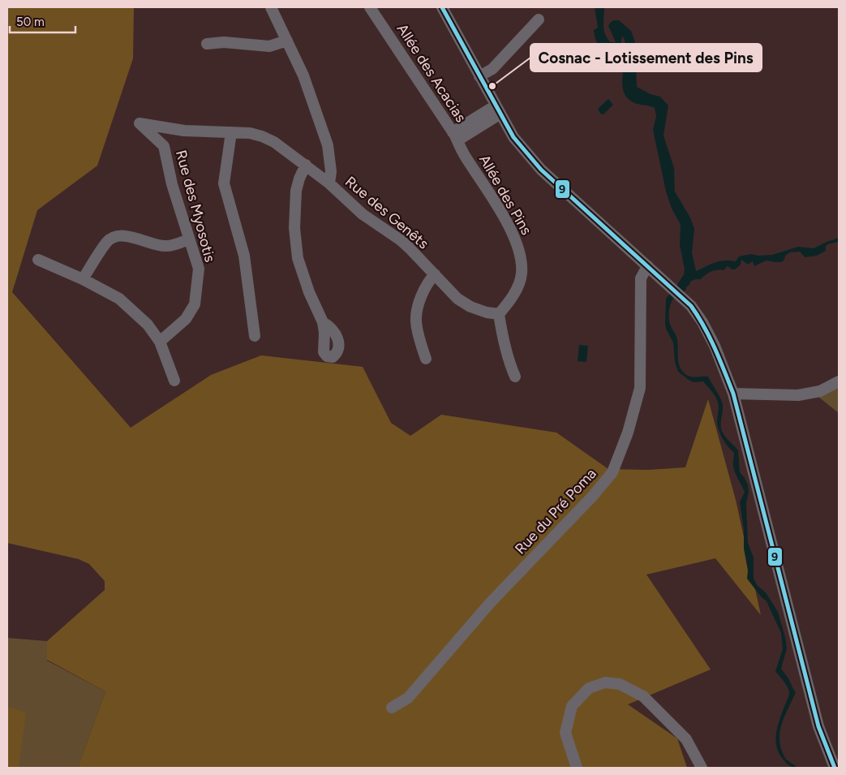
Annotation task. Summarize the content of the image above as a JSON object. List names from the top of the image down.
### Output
{
  "streets": {
    "street": [
      "Allée des Acacias",
      "Allée des Pins",
      "Rue des Myosotis",
      "Rue des Genêts",
      "Rue du Pré Poma"
    ]
  },
  "crossings": [
    ["Allée des Acacias", "Allée des Pins"],
    ["Allée des Pins", "Rue des Genêts"]
  ],
  "places": ["Cosnac - Lotissement des Pins"],
  "lines": ["transit line 9"],
  "scale_bar": "50 m"
}
